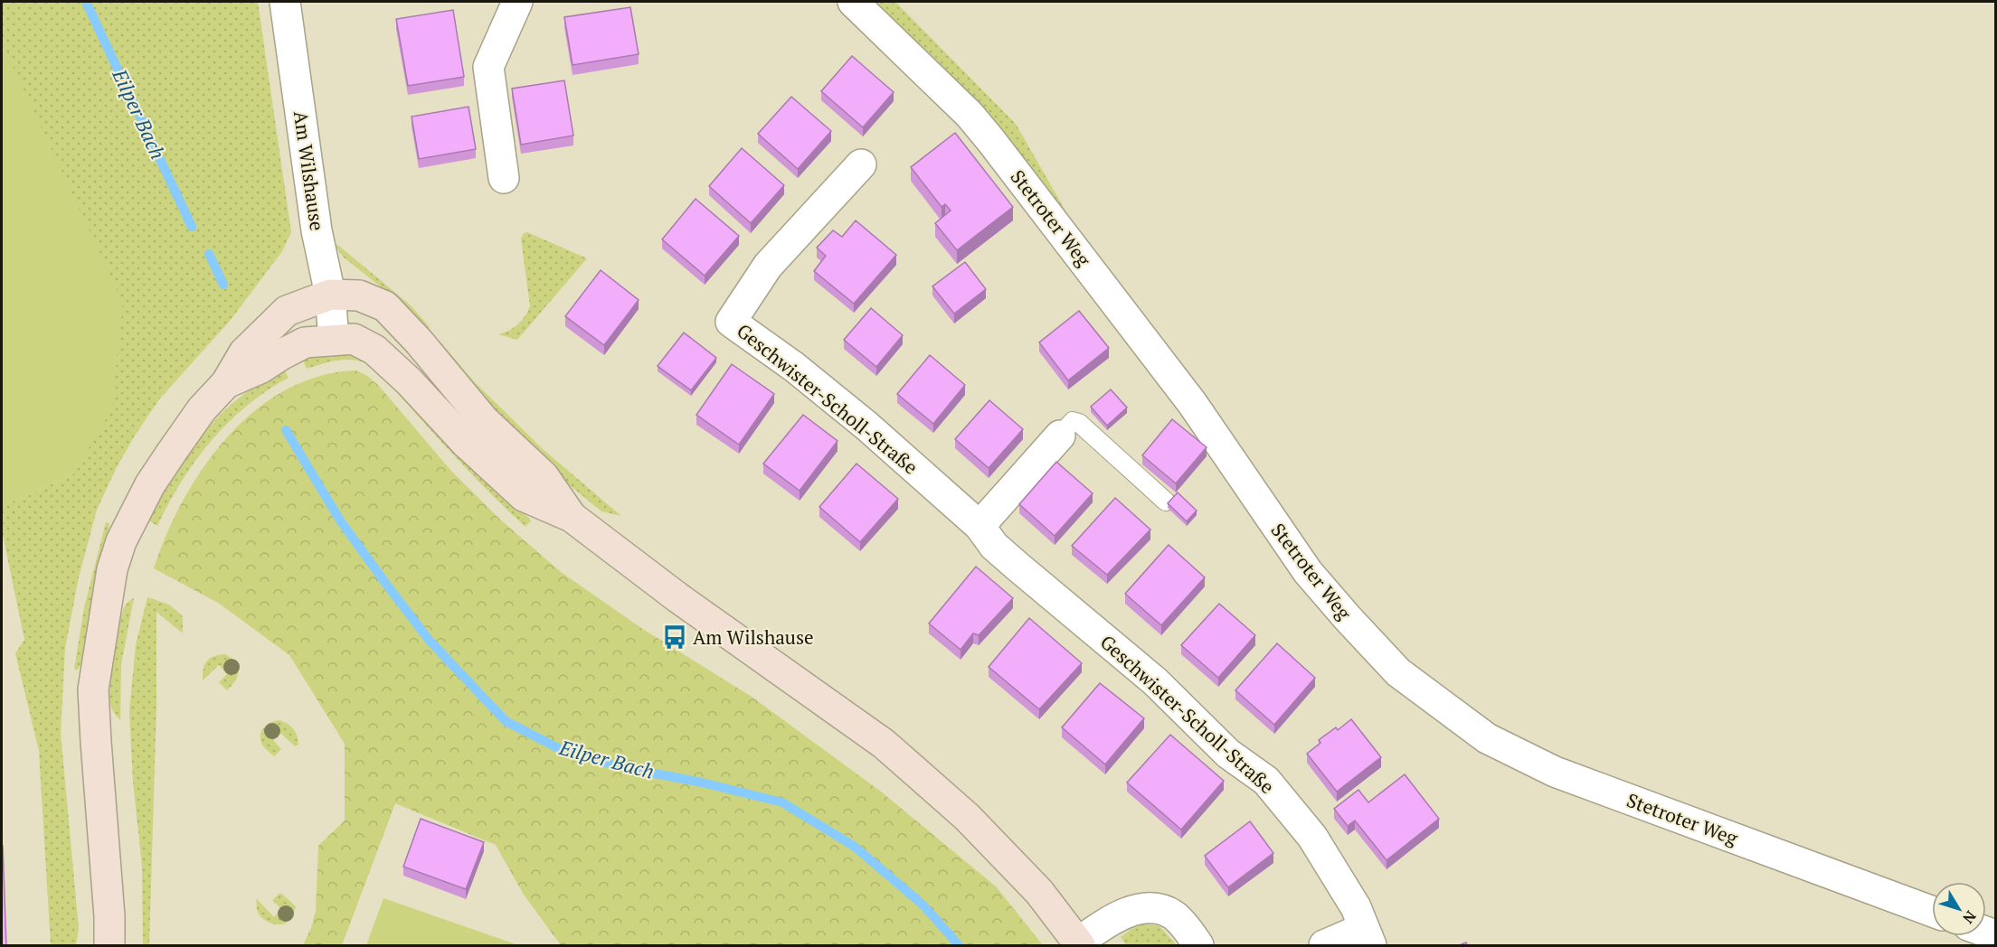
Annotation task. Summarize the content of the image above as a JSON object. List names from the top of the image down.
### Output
{
  "streets": {
    "street": ["Am Wilshause", "Stetroter Weg", "Geschwister-Scholl-Straße"]
  },
  "water": ["Eilper Bach"],
  "places": {
    "bus stop": ["Am Wilshause"]
  },
  "north": "bottom right"
}
